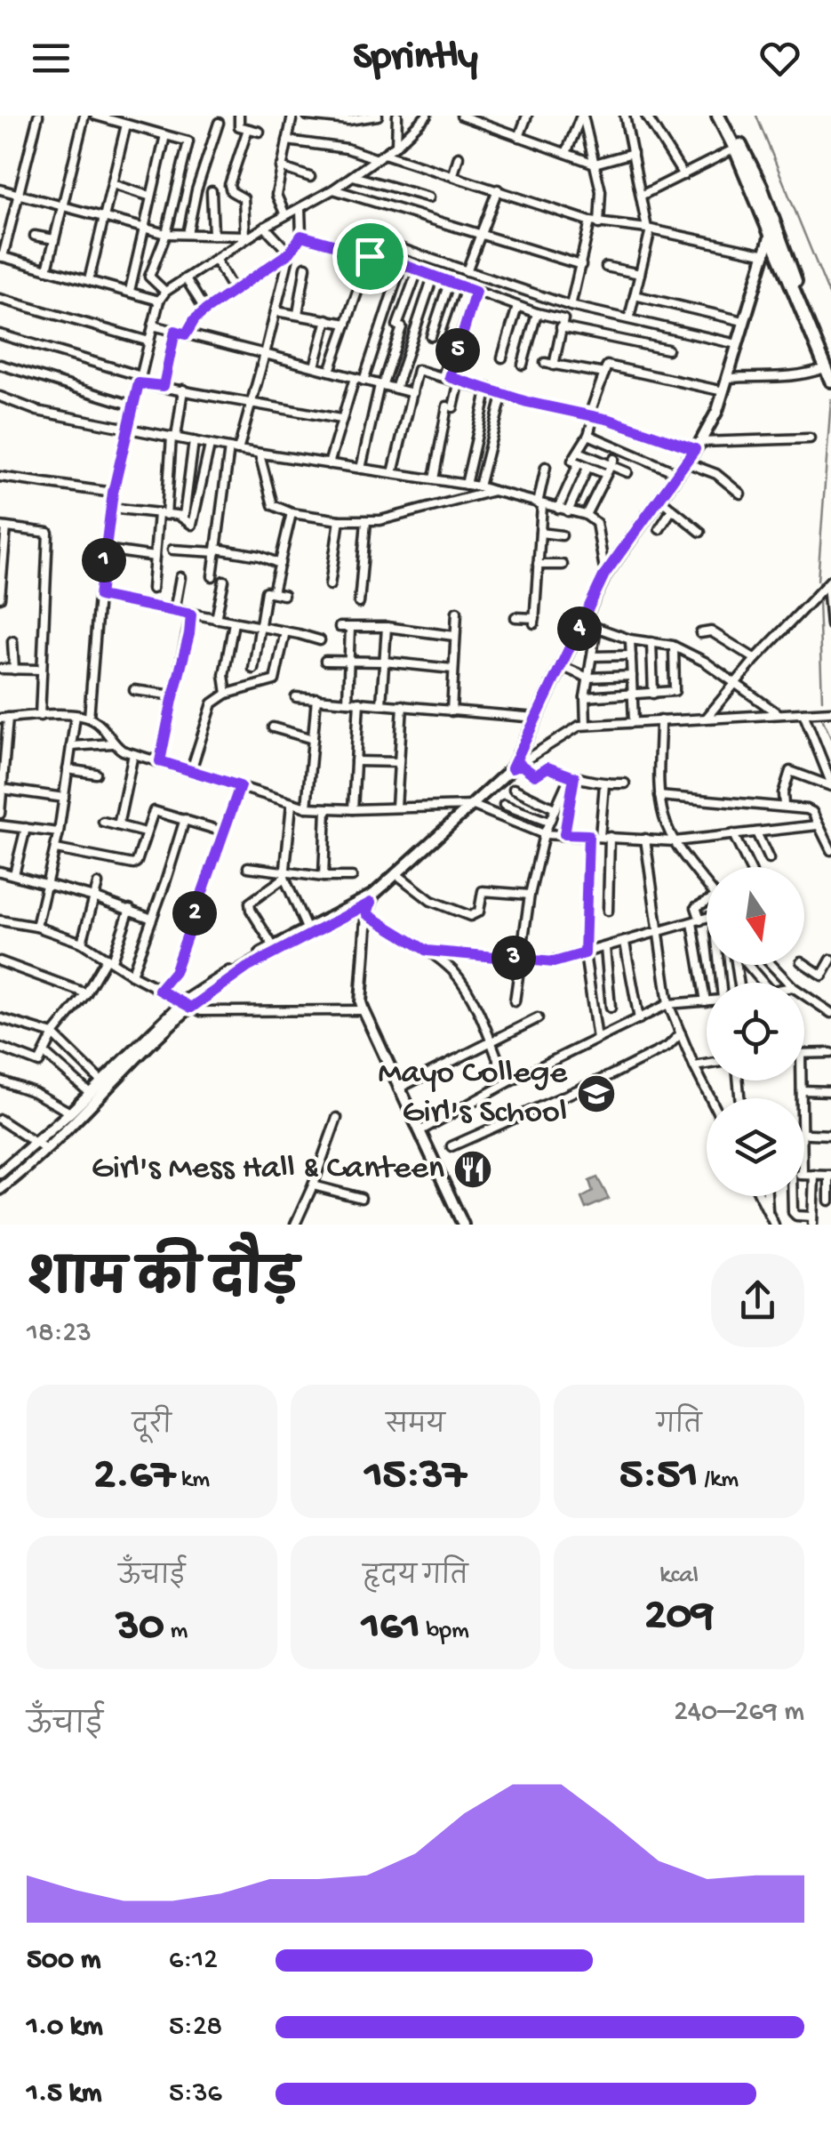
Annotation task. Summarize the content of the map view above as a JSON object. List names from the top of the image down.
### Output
{
  "places": {
    "school or university": ["Mayo College Girl's School"],
    "restaurant": ["Girl's Mess Hall & Canteen"]
  },
  "north": "bottom",
  "page": {
    "header": "Sprintly",
    "pins": [
      "5",
      "1",
      "4",
      "2",
      "3"
    ],
    "heading": ["शाम की दौड़", "18:23"],
    "stats": [
      ["दूरी", "2.67 km"],
      ["समय", "15:37"],
      ["गति", "5:51 /km"],
      ["ऊँचाई", "30 m"],
      ["हृदय गति", "161 bpm"],
      ["kcal", "209"]
    ],
    "chart": ["ऊँचाई", "240–269 m"],
    "list": [
      {
        "name": "500 m",
        "note": "6:12"
      },
      {
        "name": "1.0 km",
        "note": "5:28"
      },
      {
        "name": "1.5 km",
        "note": "5:36"
      }
    ]
  }
}
